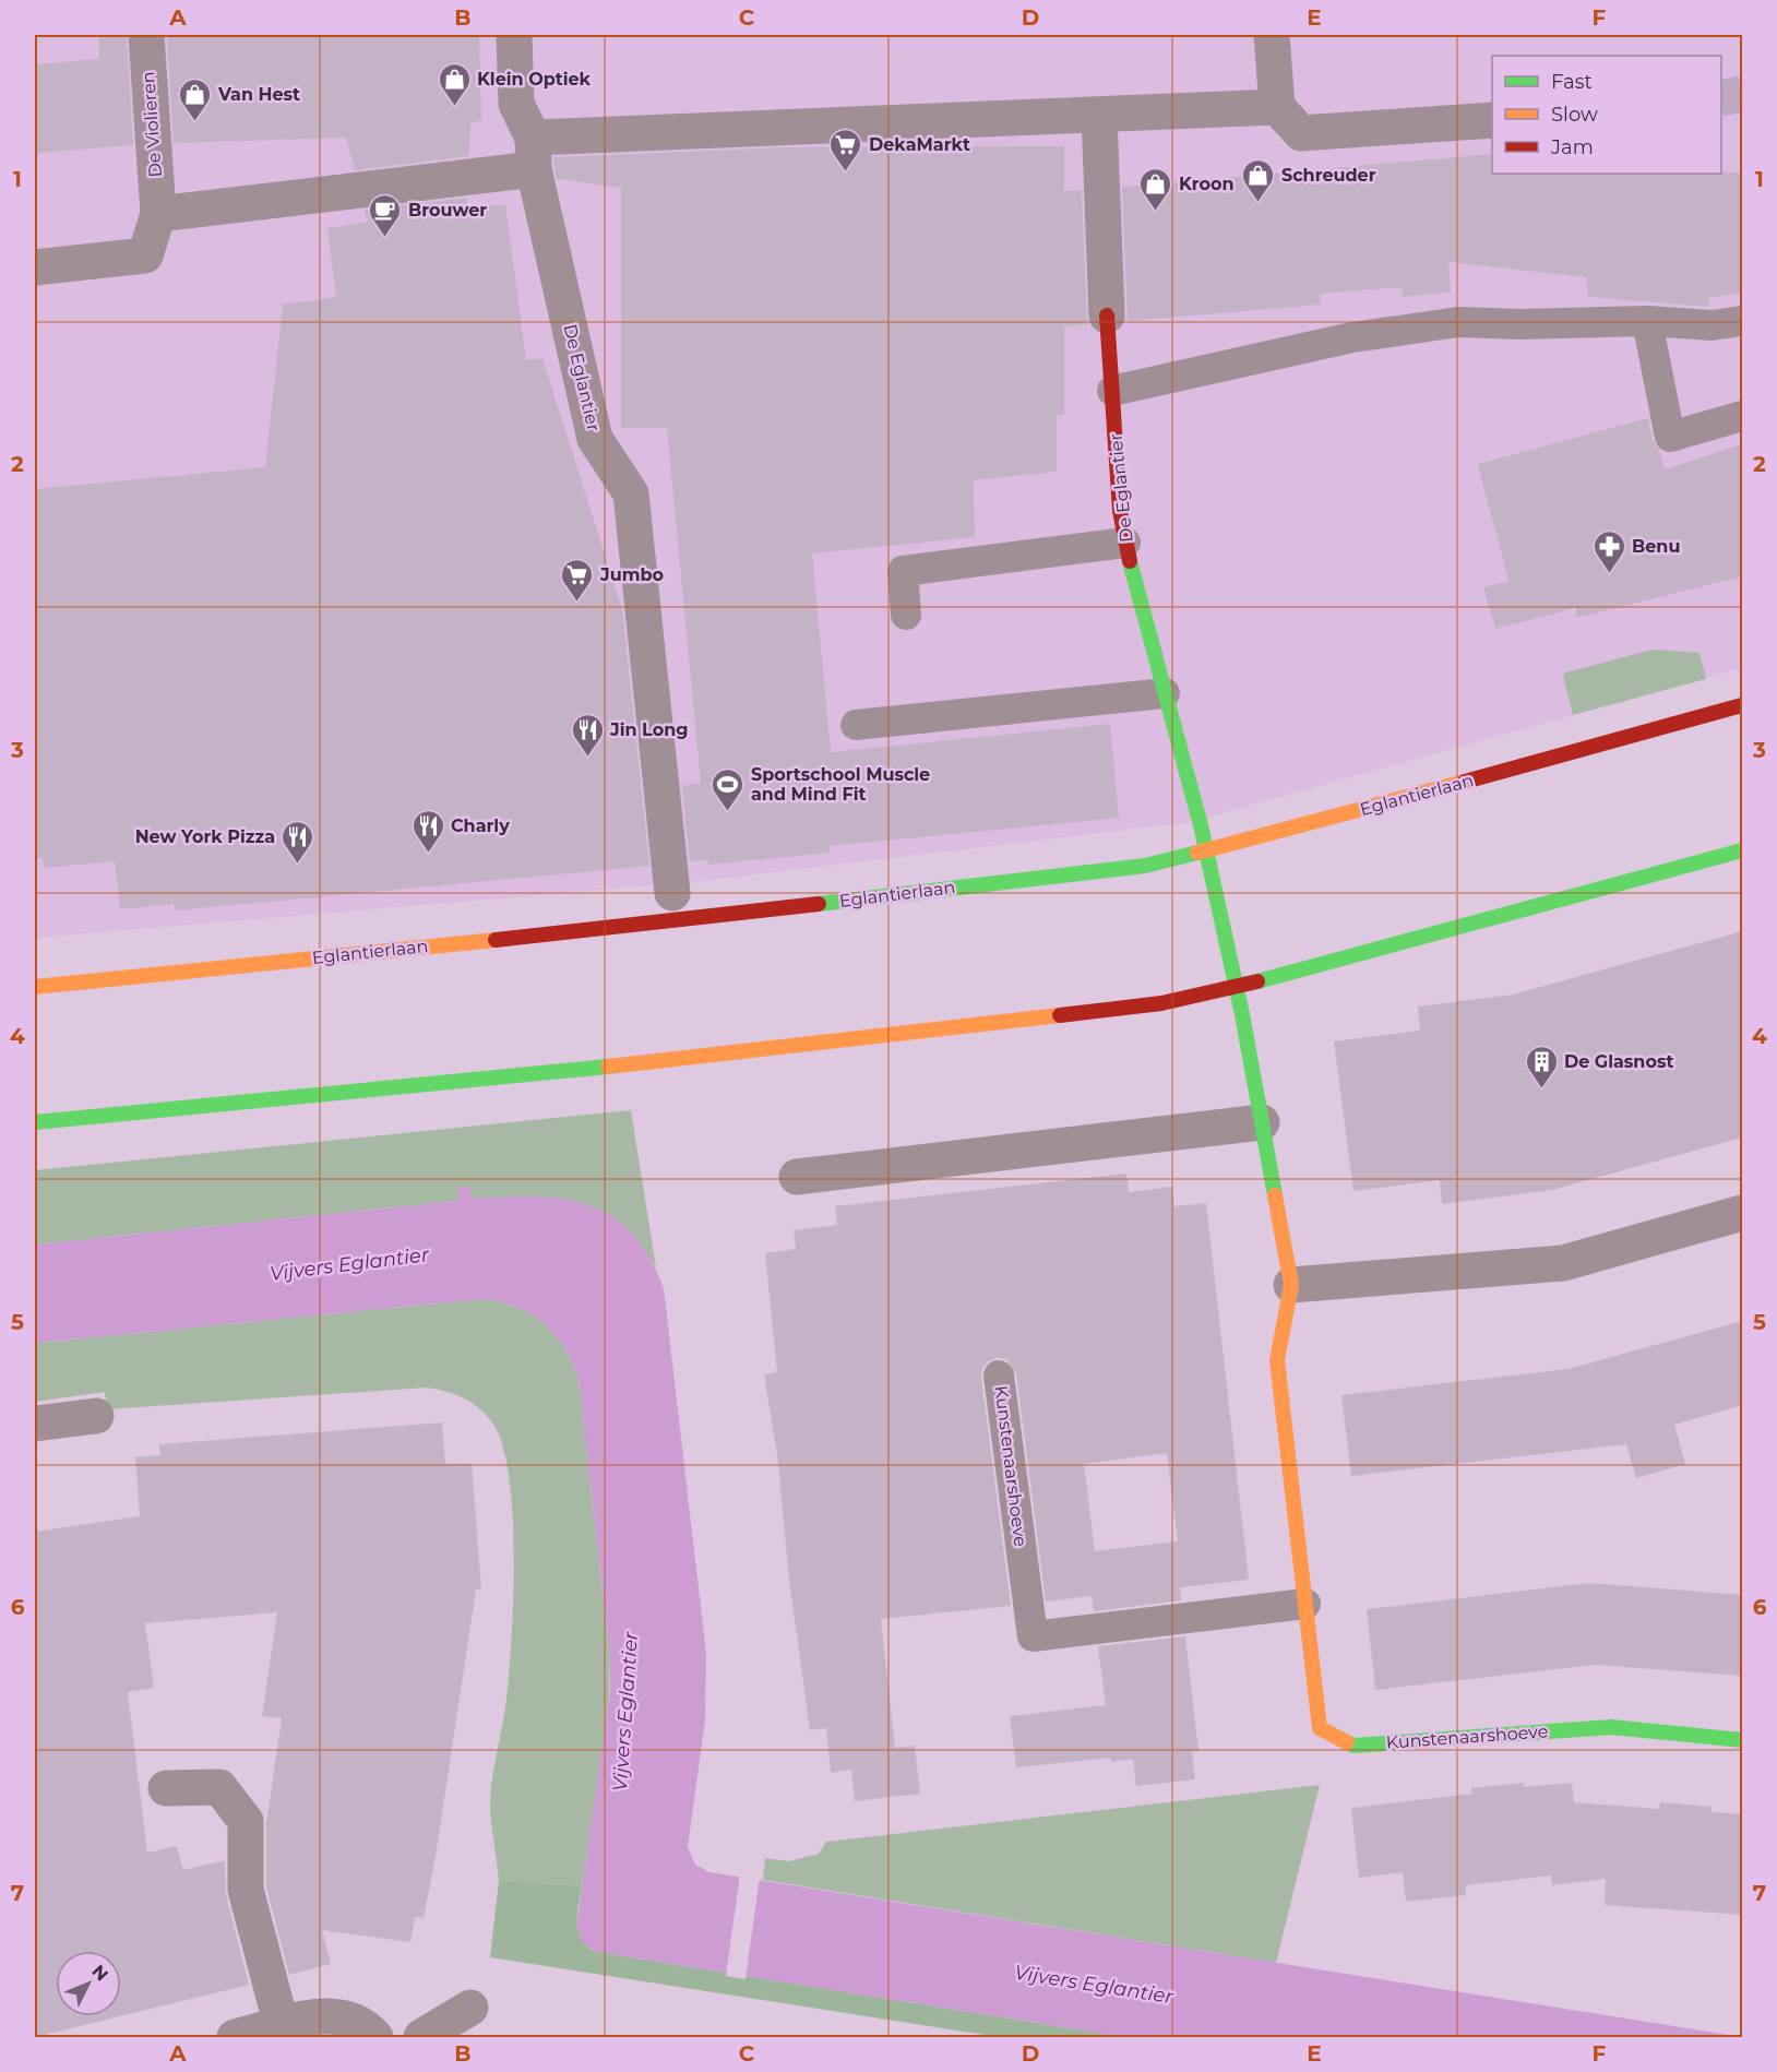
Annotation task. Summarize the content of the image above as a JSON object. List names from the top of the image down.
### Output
{
  "streets": {
    "street": [
      "De Violieren",
      "De Eglantier",
      "Eglantierlaan",
      "Kunstenaarshoeve"
    ]
  },
  "crossings": [
    ["De Eglantier", "Eglantierlaan"],
    ["De Eglantier", "Kunstenaarshoeve"]
  ],
  "water": ["Vijvers Eglantier"],
  "places": {
    "shop": [
      "Klein Optiek",
      "Van Hest",
      "Schreuder",
      "Kroon"
    ],
    "supermarket": ["DekaMarkt", "Jumbo"],
    "cafe": ["Brouwer"],
    "pharmacy": ["Benu"],
    "restaurant": ["Jin Long", "Charly", "New York Pizza"],
    "sports": ["Sportschool Muscle and Mind Fit"],
    "building": ["De Glasnost"]
  },
  "legend": ["Fast", "Slow", "Jam"],
  "north": "top right",
  "grid": {
    "columns": [
      "A",
      "B",
      "C",
      "D",
      "E",
      "F"
    ],
    "rows": [
      "1",
      "2",
      "3",
      "4",
      "5",
      "6",
      "7"
    ]
  }
}
